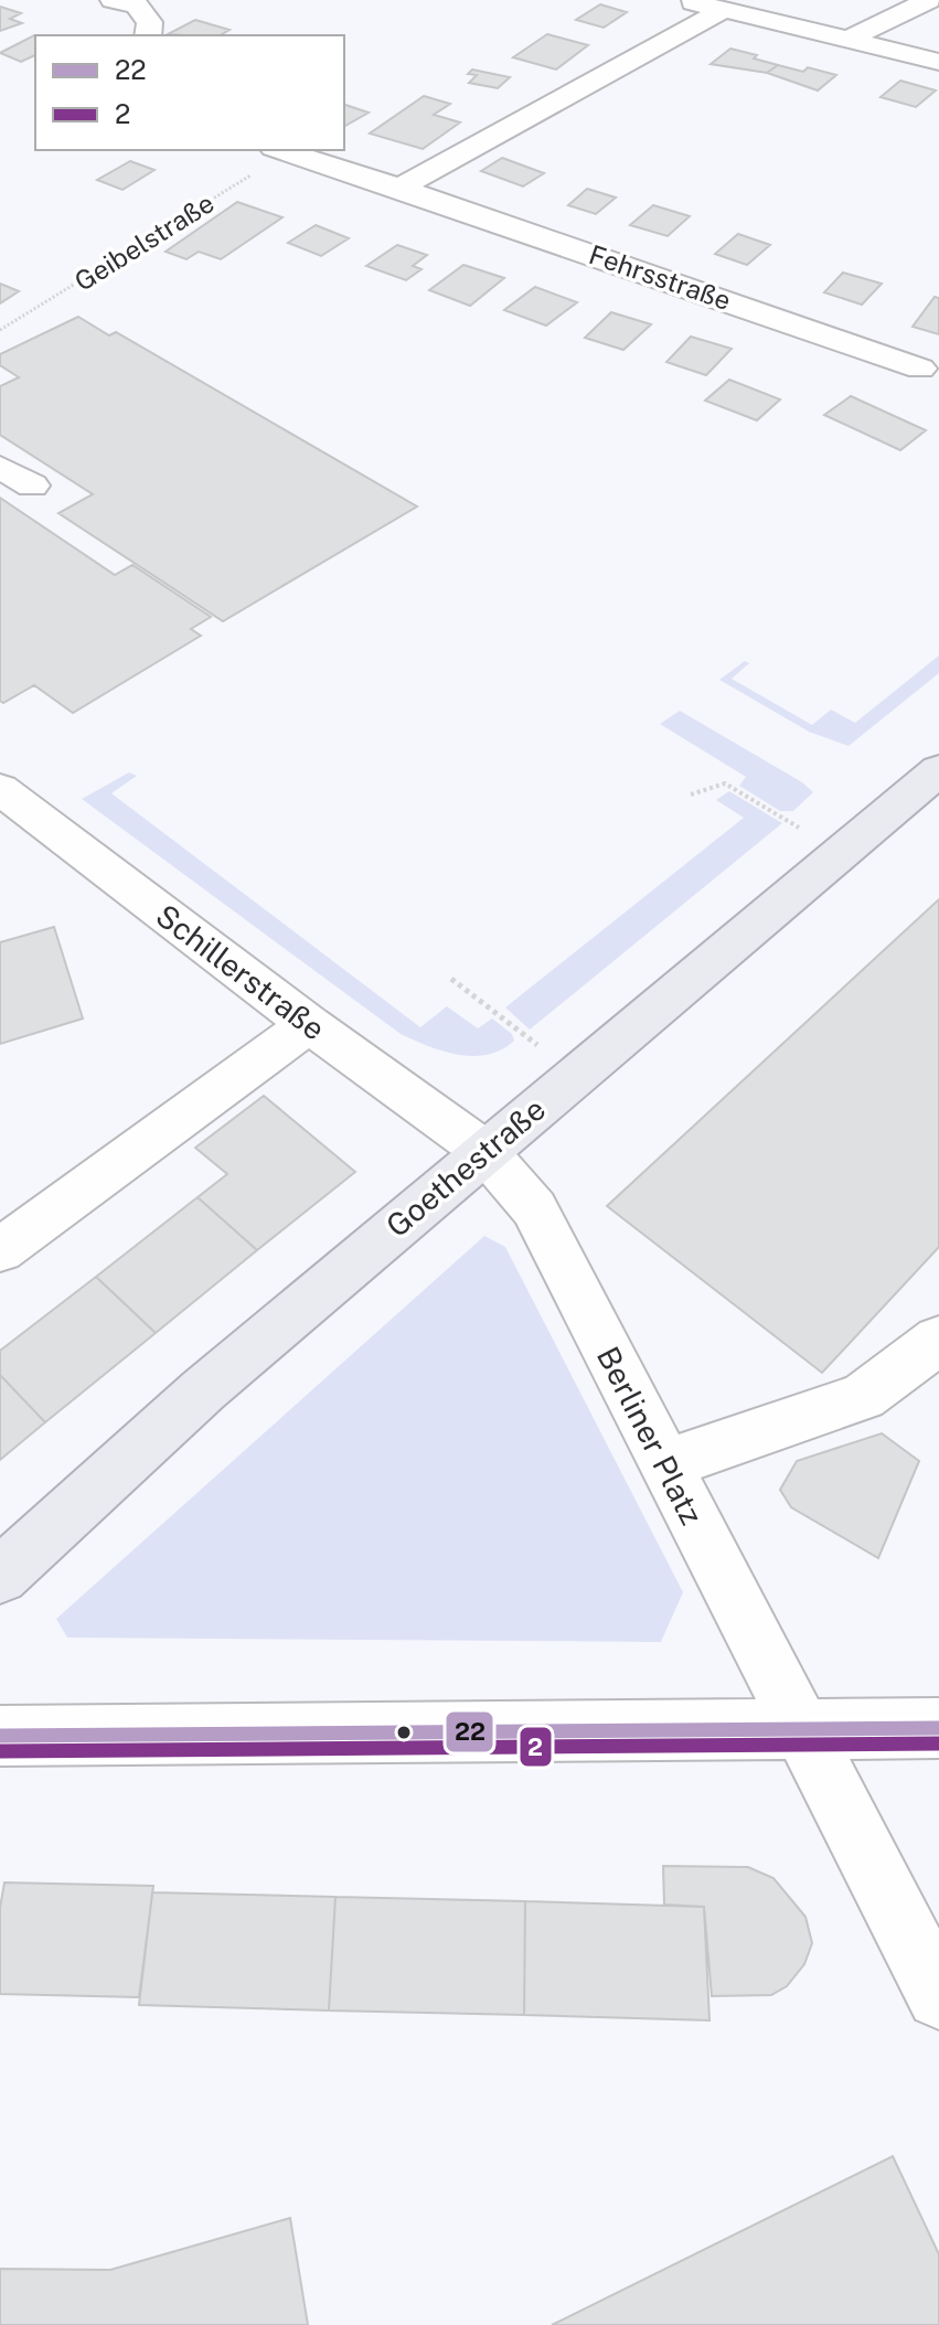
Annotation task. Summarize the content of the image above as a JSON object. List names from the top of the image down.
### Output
{
  "streets": {
    "main road": ["Goethestraße"],
    "street": ["Fehrsstraße", "Schillerstraße", "Berliner Platz"],
    "path": ["Geibelstraße"]
  },
  "crossings": [
    ["Geibelstraße", "Fehrsstraße"],
    ["Schillerstraße", "Goethestraße"],
    ["Schillerstraße", "Berliner Platz"],
    ["Goethestraße", "Berliner Platz"]
  ],
  "lines": ["transit line 22", "transit line 2"],
  "legend": ["22", "2"]
}
